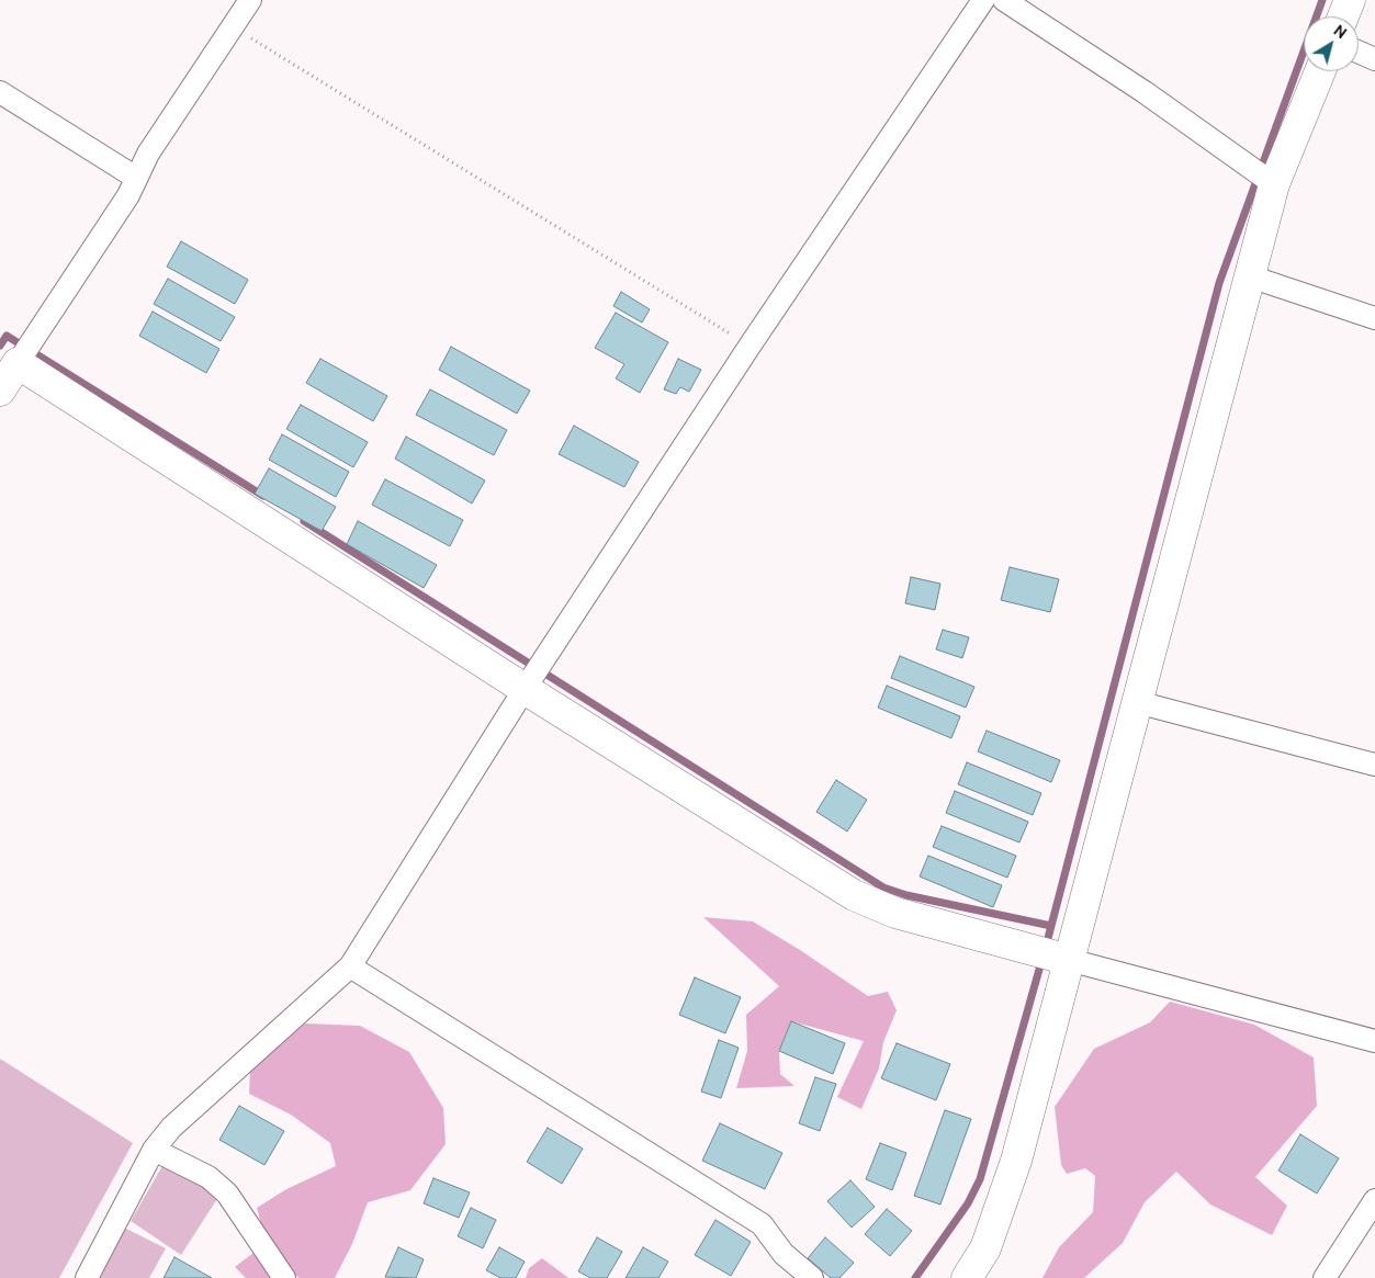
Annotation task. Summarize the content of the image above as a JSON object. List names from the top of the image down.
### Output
{
  "north": "top right"
}
